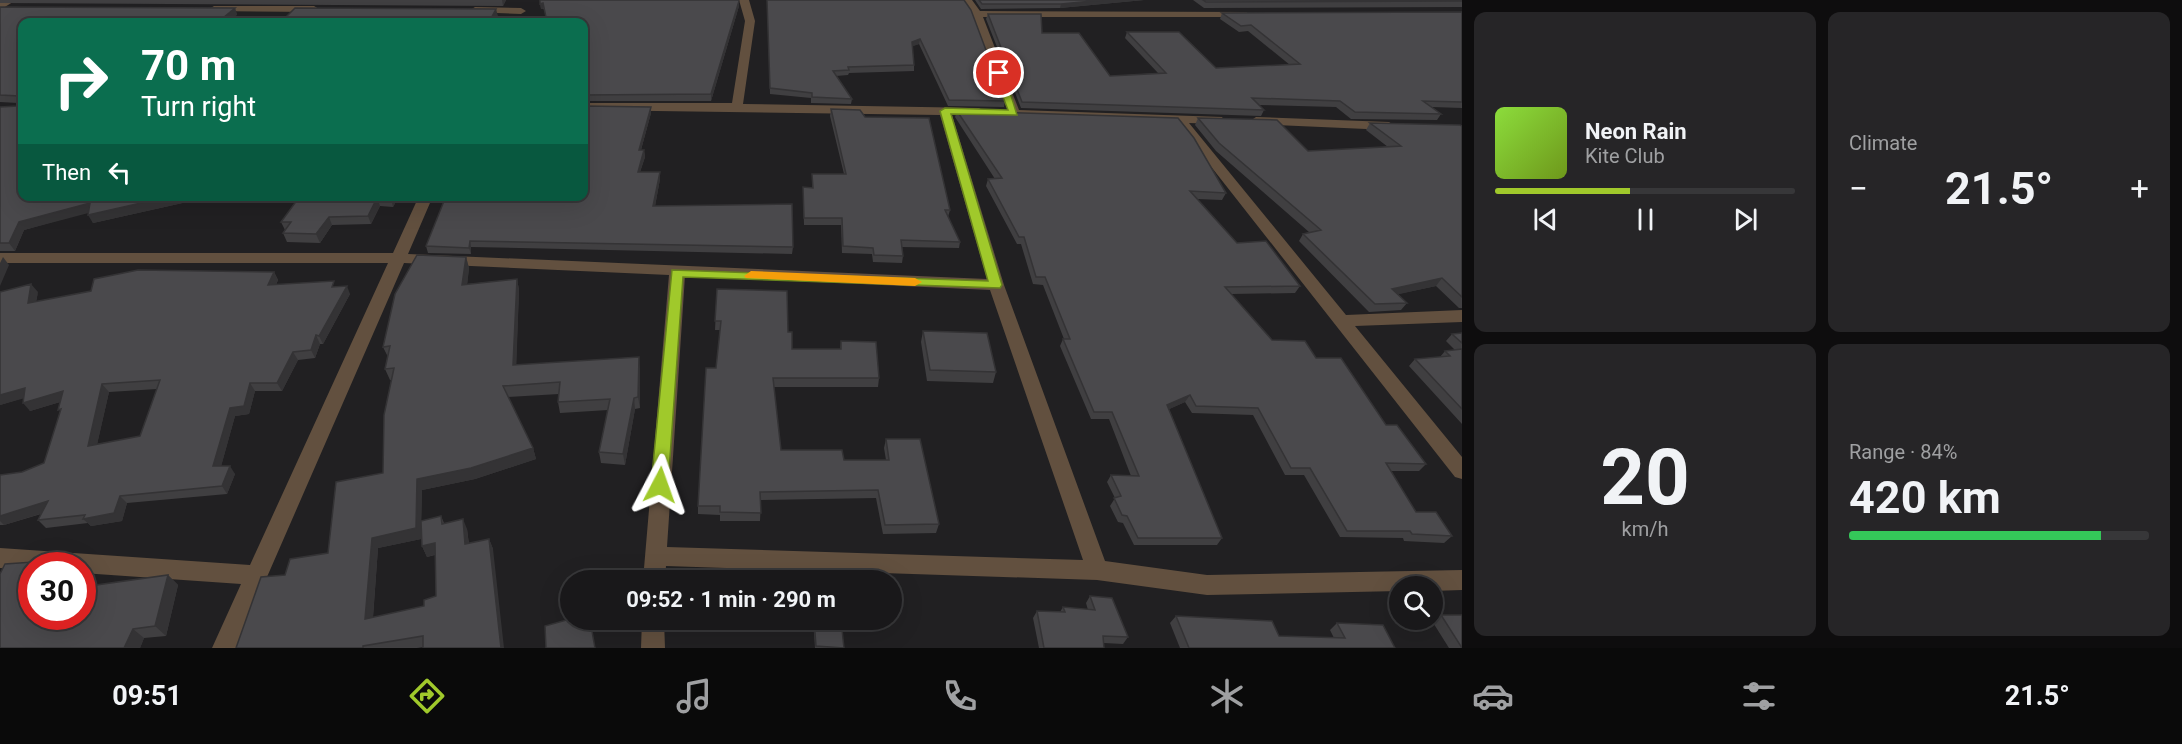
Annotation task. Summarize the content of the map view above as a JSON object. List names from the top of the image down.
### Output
{
  "page": {
    "tile": [
      "Climate",
      ["20", "km/h"],
      ["Range · 84%", "420 km"]
    ],
    "turn": ["70 m", "Turn right"],
    "song": ["Neon Rain", "Kite Club"],
    "then": "Then",
    "heat": ["−", "21.5°", "+"],
    "limit": "30",
    "trip": "09:52 · 1 min · 290 m",
    "tabs": ["09:51", "21.5°"]
  }
}
